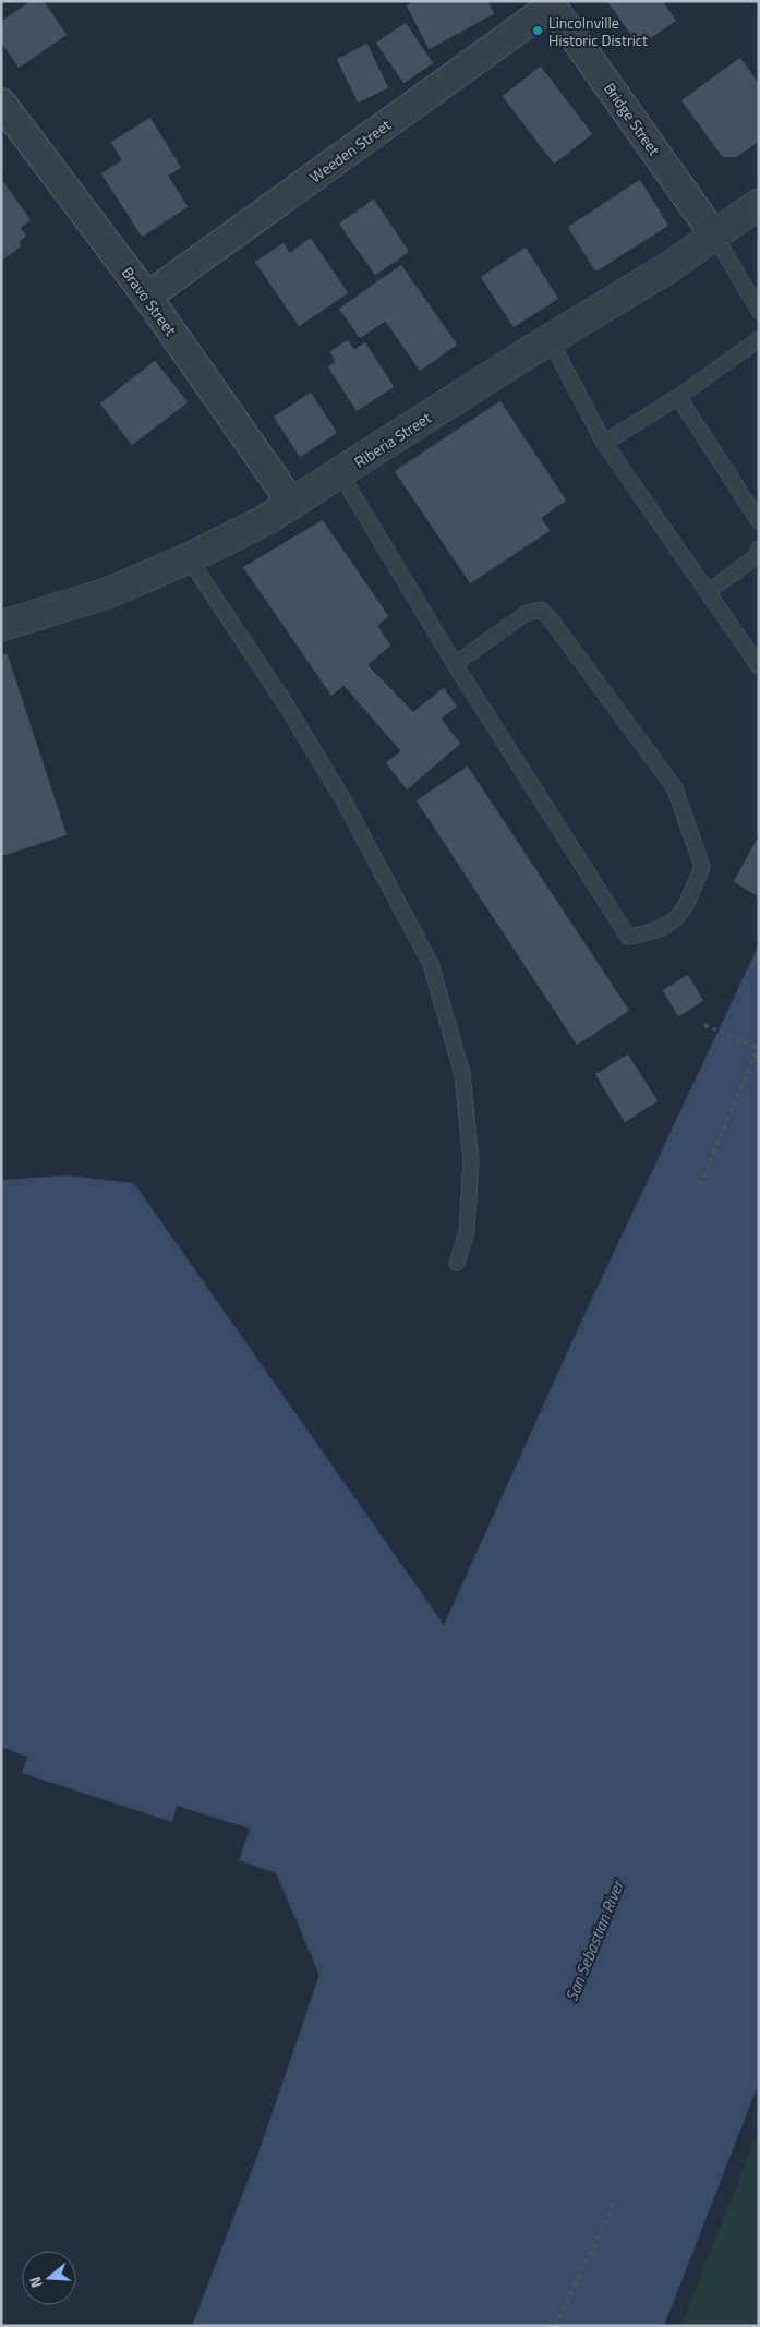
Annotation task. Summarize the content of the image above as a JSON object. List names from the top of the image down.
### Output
{
  "streets": {
    "street": [
      "Bridge Street",
      "Weeden Street",
      "Bravo Street",
      "Riberia Street"
    ]
  },
  "crossings": [
    ["Bridge Street", "Weeden Street"],
    ["Bridge Street", "Riberia Street"],
    ["Weeden Street", "Bravo Street"],
    ["Bravo Street", "Riberia Street"]
  ],
  "water": ["San Sebastian River"],
  "places": ["Lincolnville Historic District"],
  "north": "left"
}
